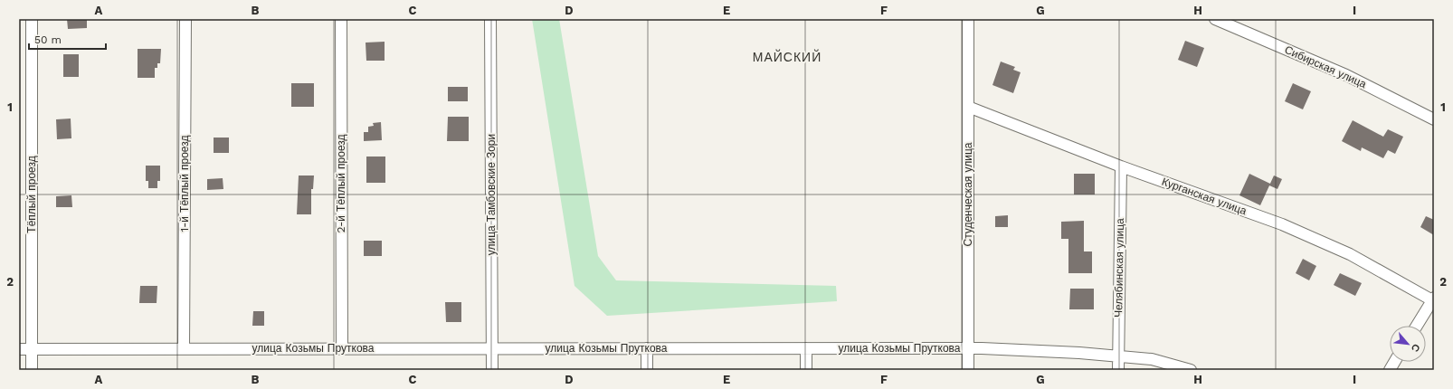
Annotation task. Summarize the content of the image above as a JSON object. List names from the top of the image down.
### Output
{
  "streets": {
    "street": [
      "Сибирская улица",
      "1-й Тёплый проезд",
      "2-й Тёплый проезд",
      "Тёплый проезд",
      "улица Тамбовские Зори",
      "Студенческая улица",
      "Курганская улица",
      "Челябинская улица",
      "улица Козьмы Пруткова"
    ]
  },
  "crossings": [
    ["1-й Тёплый проезд", "улица Козьмы Пруткова"],
    ["2-й Тёплый проезд", "улица Козьмы Пруткова"],
    ["Тёплый проезд", "улица Козьмы Пруткова"],
    ["улица Тамбовские Зори", "улица Козьмы Пруткова"],
    ["Студенческая улица", "Курганская улица"],
    ["Студенческая улица", "улица Козьмы Пруткова"],
    ["Курганская улица", "Челябинская улица"],
    ["Челябинская улица", "улица Козьмы Пруткова"]
  ],
  "districts": ["МАЙСКИЙ"],
  "scale_bar": "50 m",
  "north": "bottom right",
  "grid": {
    "columns": [
      "A",
      "B",
      "C",
      "D",
      "E",
      "F",
      "G",
      "H",
      "I"
    ],
    "rows": ["1", "2"]
  }
}
